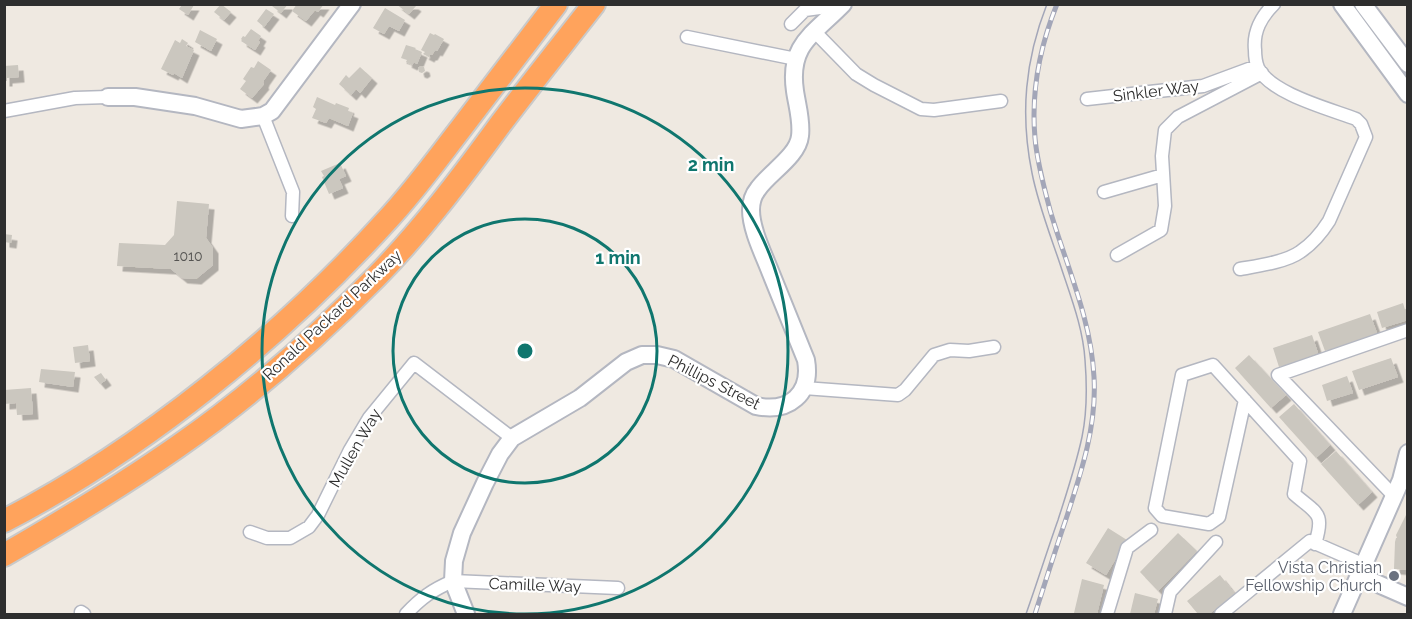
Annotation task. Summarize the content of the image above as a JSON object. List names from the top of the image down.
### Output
{
  "streets": {
    "highway": ["Ronald Packard Parkway"],
    "street": [
      "Sinkler Way",
      "Phillips Street",
      "Mullen Way",
      "Camille Way"
    ]
  },
  "crossings": [
    ["Phillips Street", "Mullen Way"],
    ["Phillips Street", "Camille Way"]
  ],
  "places": ["Vista Christian Fellowship Church"],
  "house_numbers": ["1010"],
  "rings": ["2 min", "1 min"]
}
